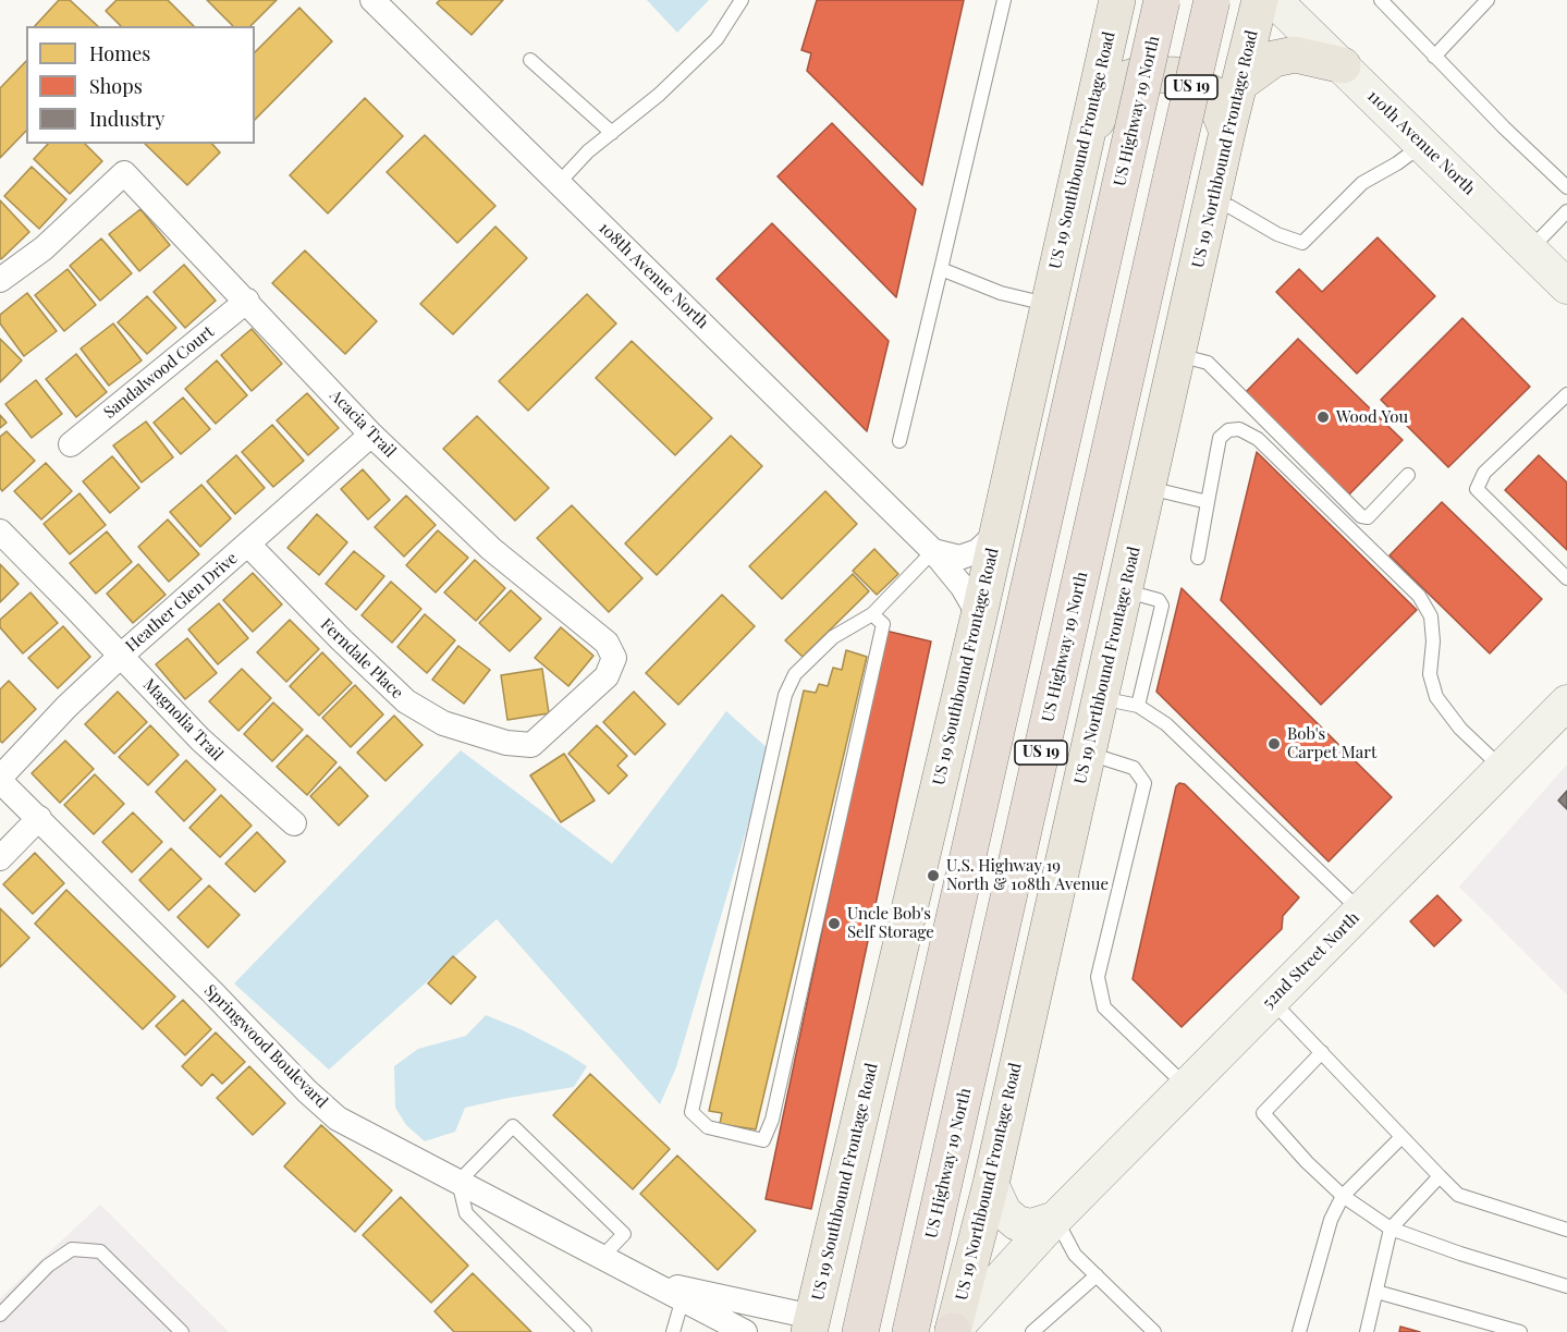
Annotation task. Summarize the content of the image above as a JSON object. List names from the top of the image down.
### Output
{
  "streets": {
    "highway": ["US 19", "US Highway 19 North"],
    "main road": ["US 19 Northbound Frontage Road", "US 19 Southbound Frontage Road"],
    "street": [
      "110th Avenue North",
      "108th Avenue North",
      "Sandalwood Court",
      "Acacia Trail",
      "Heather Glen Drive",
      "Ferndale Place",
      "Magnolia Trail",
      "52nd Street North",
      "Springwood Boulevard"
    ]
  },
  "crossings": [
    ["US 19 Northbound Frontage Road", "52nd Street North"],
    ["US 19 Southbound Frontage Road", "108th Avenue North"],
    ["US 19 Southbound Frontage Road", "Springwood Boulevard"],
    ["Sandalwood Court", "Acacia Trail"],
    ["Acacia Trail", "Heather Glen Drive"],
    ["Acacia Trail", "Ferndale Place"],
    ["Heather Glen Drive", "Ferndale Place"],
    ["Heather Glen Drive", "Magnolia Trail"],
    ["Heather Glen Drive", "Springwood Boulevard"]
  ],
  "places": [
    "Wood You",
    "Bob's Carpet Mart",
    "U.S. Highway 19 North & 108th Avenue",
    "Uncle Bob's Self Storage"
  ],
  "legend": ["Homes", "Shops", "Industry"]
}
